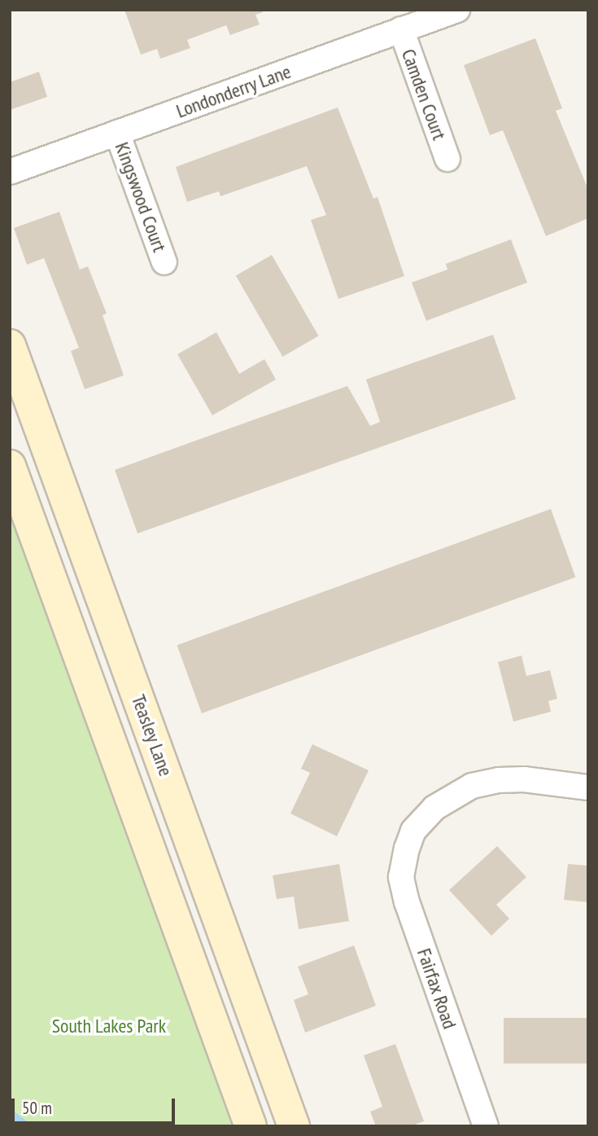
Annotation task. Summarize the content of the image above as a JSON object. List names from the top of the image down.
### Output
{
  "streets": {
    "main road": ["Teasley Lane"],
    "street": [
      "Londonderry Lane",
      "Camden Court",
      "Kingswood Court",
      "Fairfax Road"
    ]
  },
  "crossings": [
    ["Londonderry Lane", "Camden Court"],
    ["Londonderry Lane", "Kingswood Court"]
  ],
  "parks": ["South Lakes Park"],
  "scale_bar": "50 m"
}
